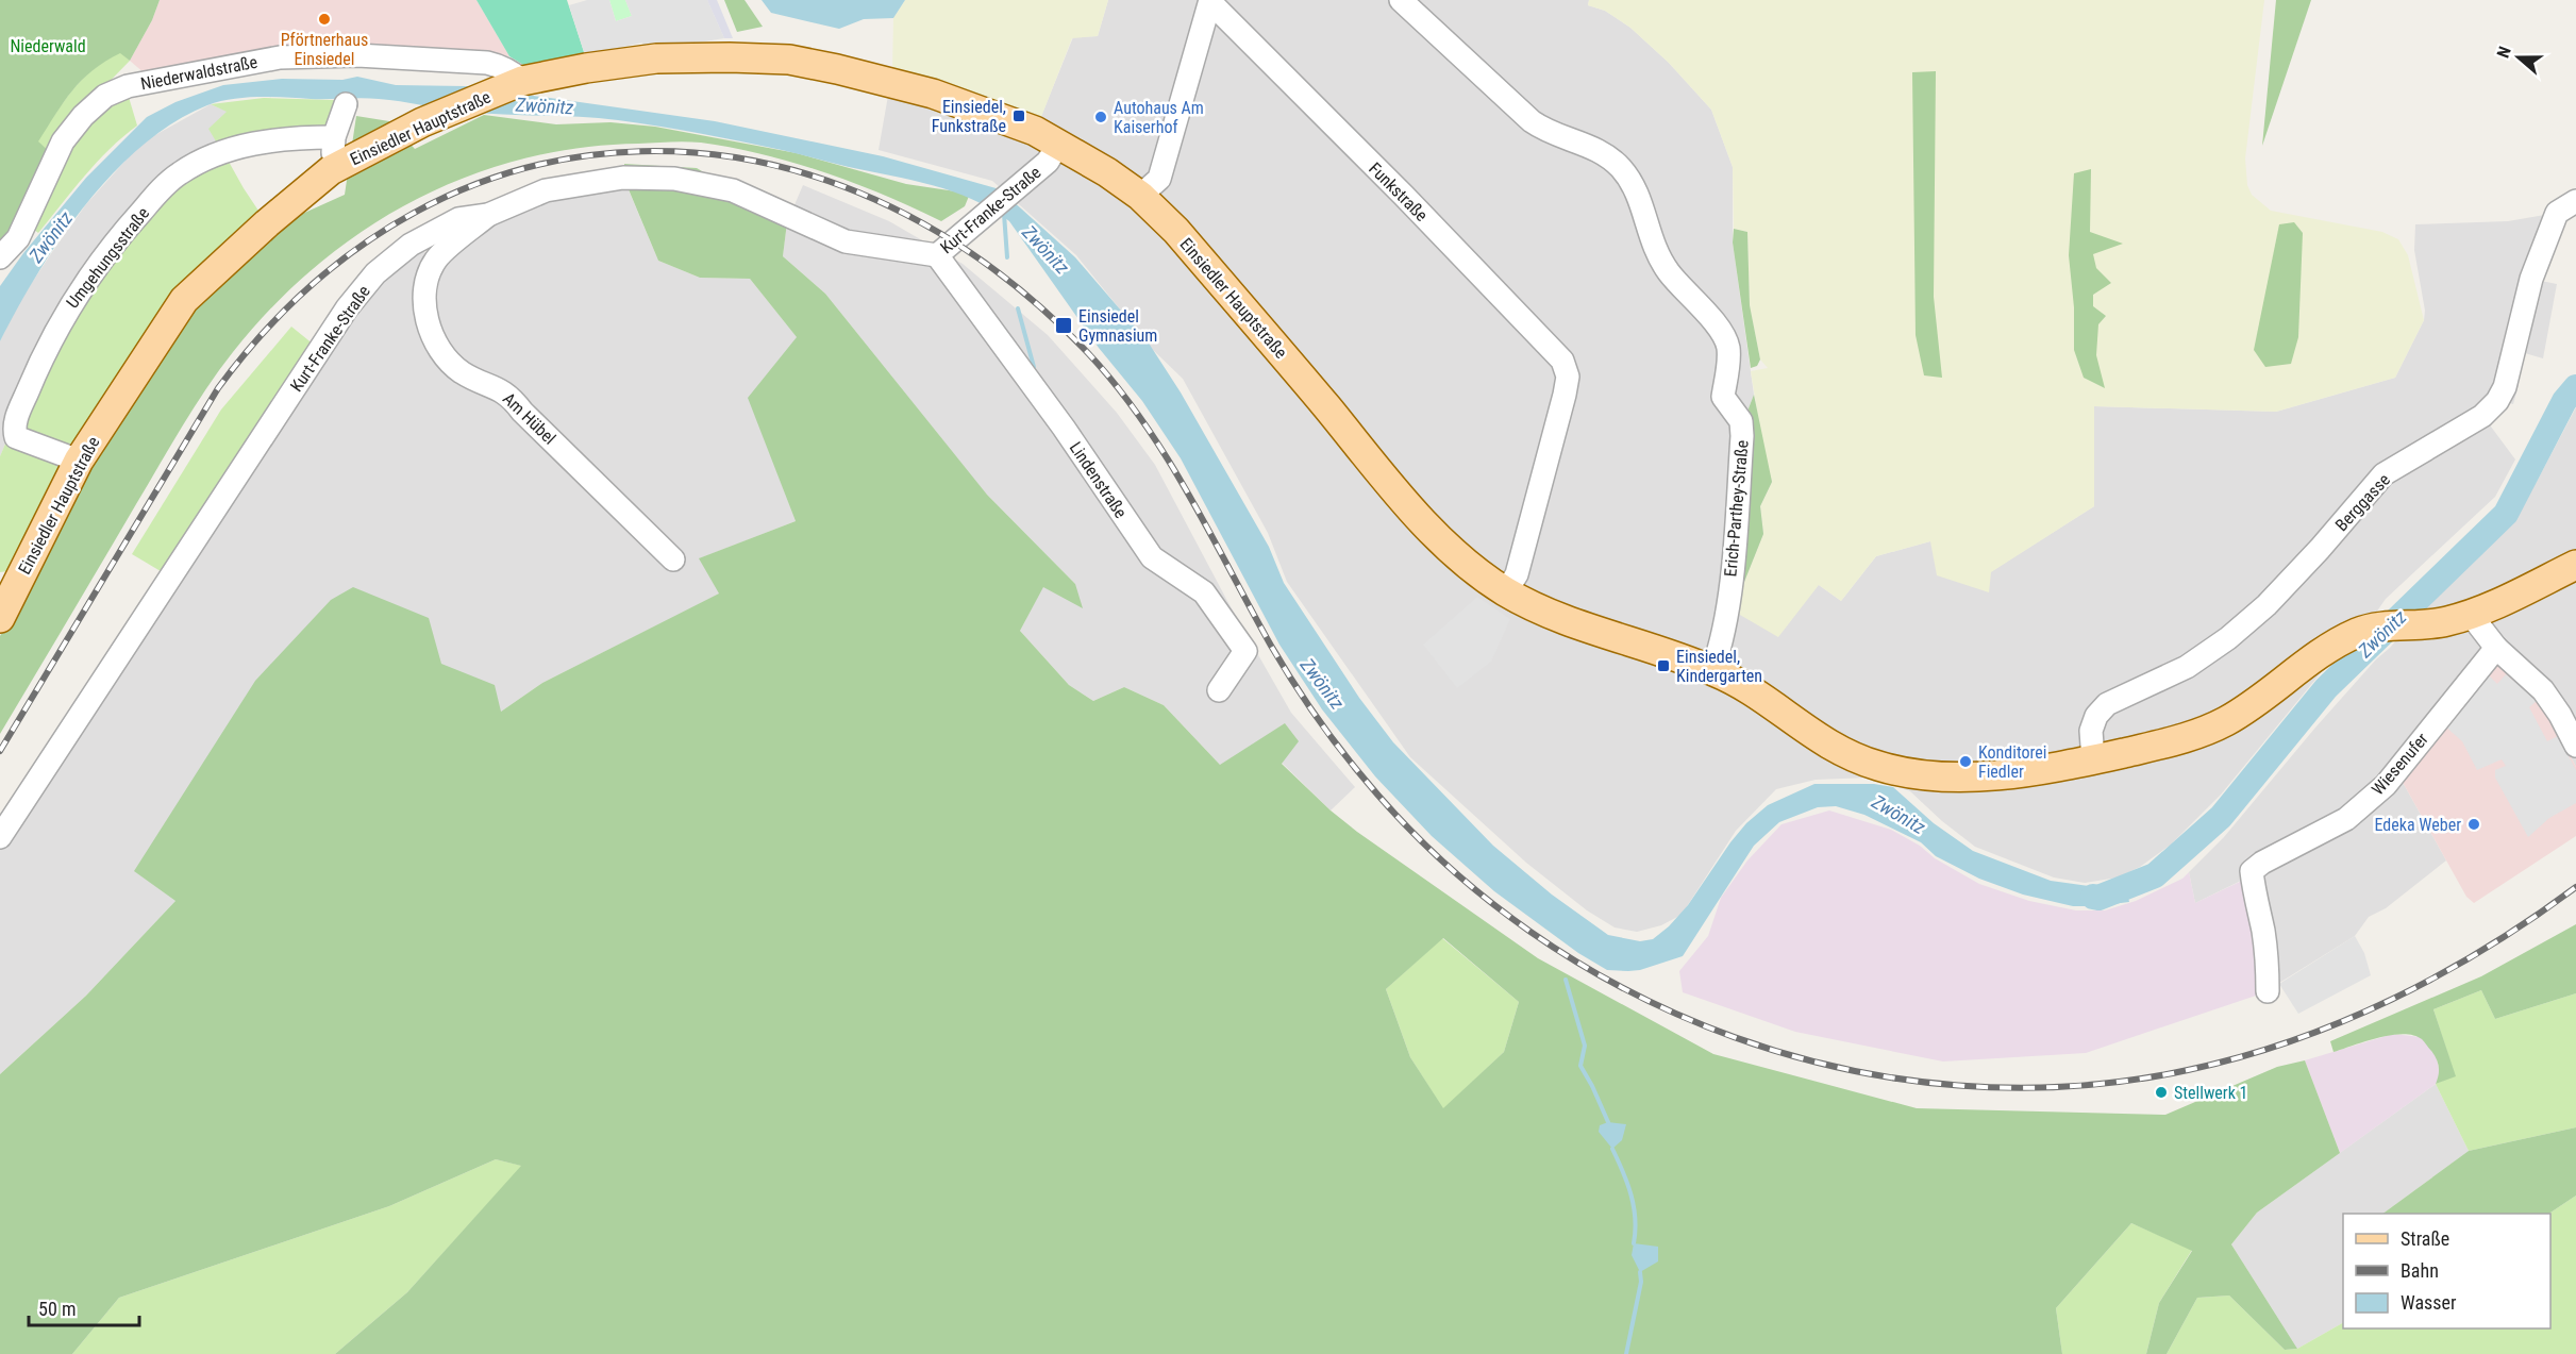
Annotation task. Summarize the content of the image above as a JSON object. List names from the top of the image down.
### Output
{
  "streets": {
    "main road": ["Einsiedler Hauptstraße"],
    "street": [
      "Niederwaldstraße",
      "Funkstraße",
      "Kurt-Franke-Straße",
      "Umgehungsstraße",
      "Am Hübel",
      "Lindenstraße",
      "Berggasse",
      "Erich-Parthey-Straße",
      "Wiesenufer"
    ]
  },
  "crossings": [
    ["Niederwaldstraße", "Einsiedler Hauptstraße"],
    ["Einsiedler Hauptstraße", "Funkstraße"],
    ["Einsiedler Hauptstraße", "Kurt-Franke-Straße"],
    ["Einsiedler Hauptstraße", "Umgehungsstraße"],
    ["Einsiedler Hauptstraße", "Berggasse"],
    ["Einsiedler Hauptstraße", "Erich-Parthey-Straße"],
    ["Kurt-Franke-Straße", "Am Hübel"],
    ["Kurt-Franke-Straße", "Lindenstraße"]
  ],
  "water": ["Zwönitz"],
  "parks": ["Niederwald"],
  "places": {
    "other": [
      "Pförtnerhaus Einsiedel",
      "Autohaus Am Kaiserhof",
      "Konditorei Fiedler",
      "Edeka Weber",
      "Stellwerk 1"
    ],
    "transit": ["Einsiedel, Funkstraße", "Einsiedel Gymnasium", "Einsiedel, Kindergarten"]
  },
  "legend": ["Straße", "Bahn", "Wasser"],
  "scale_bar": "50 m",
  "north": "left"
}
